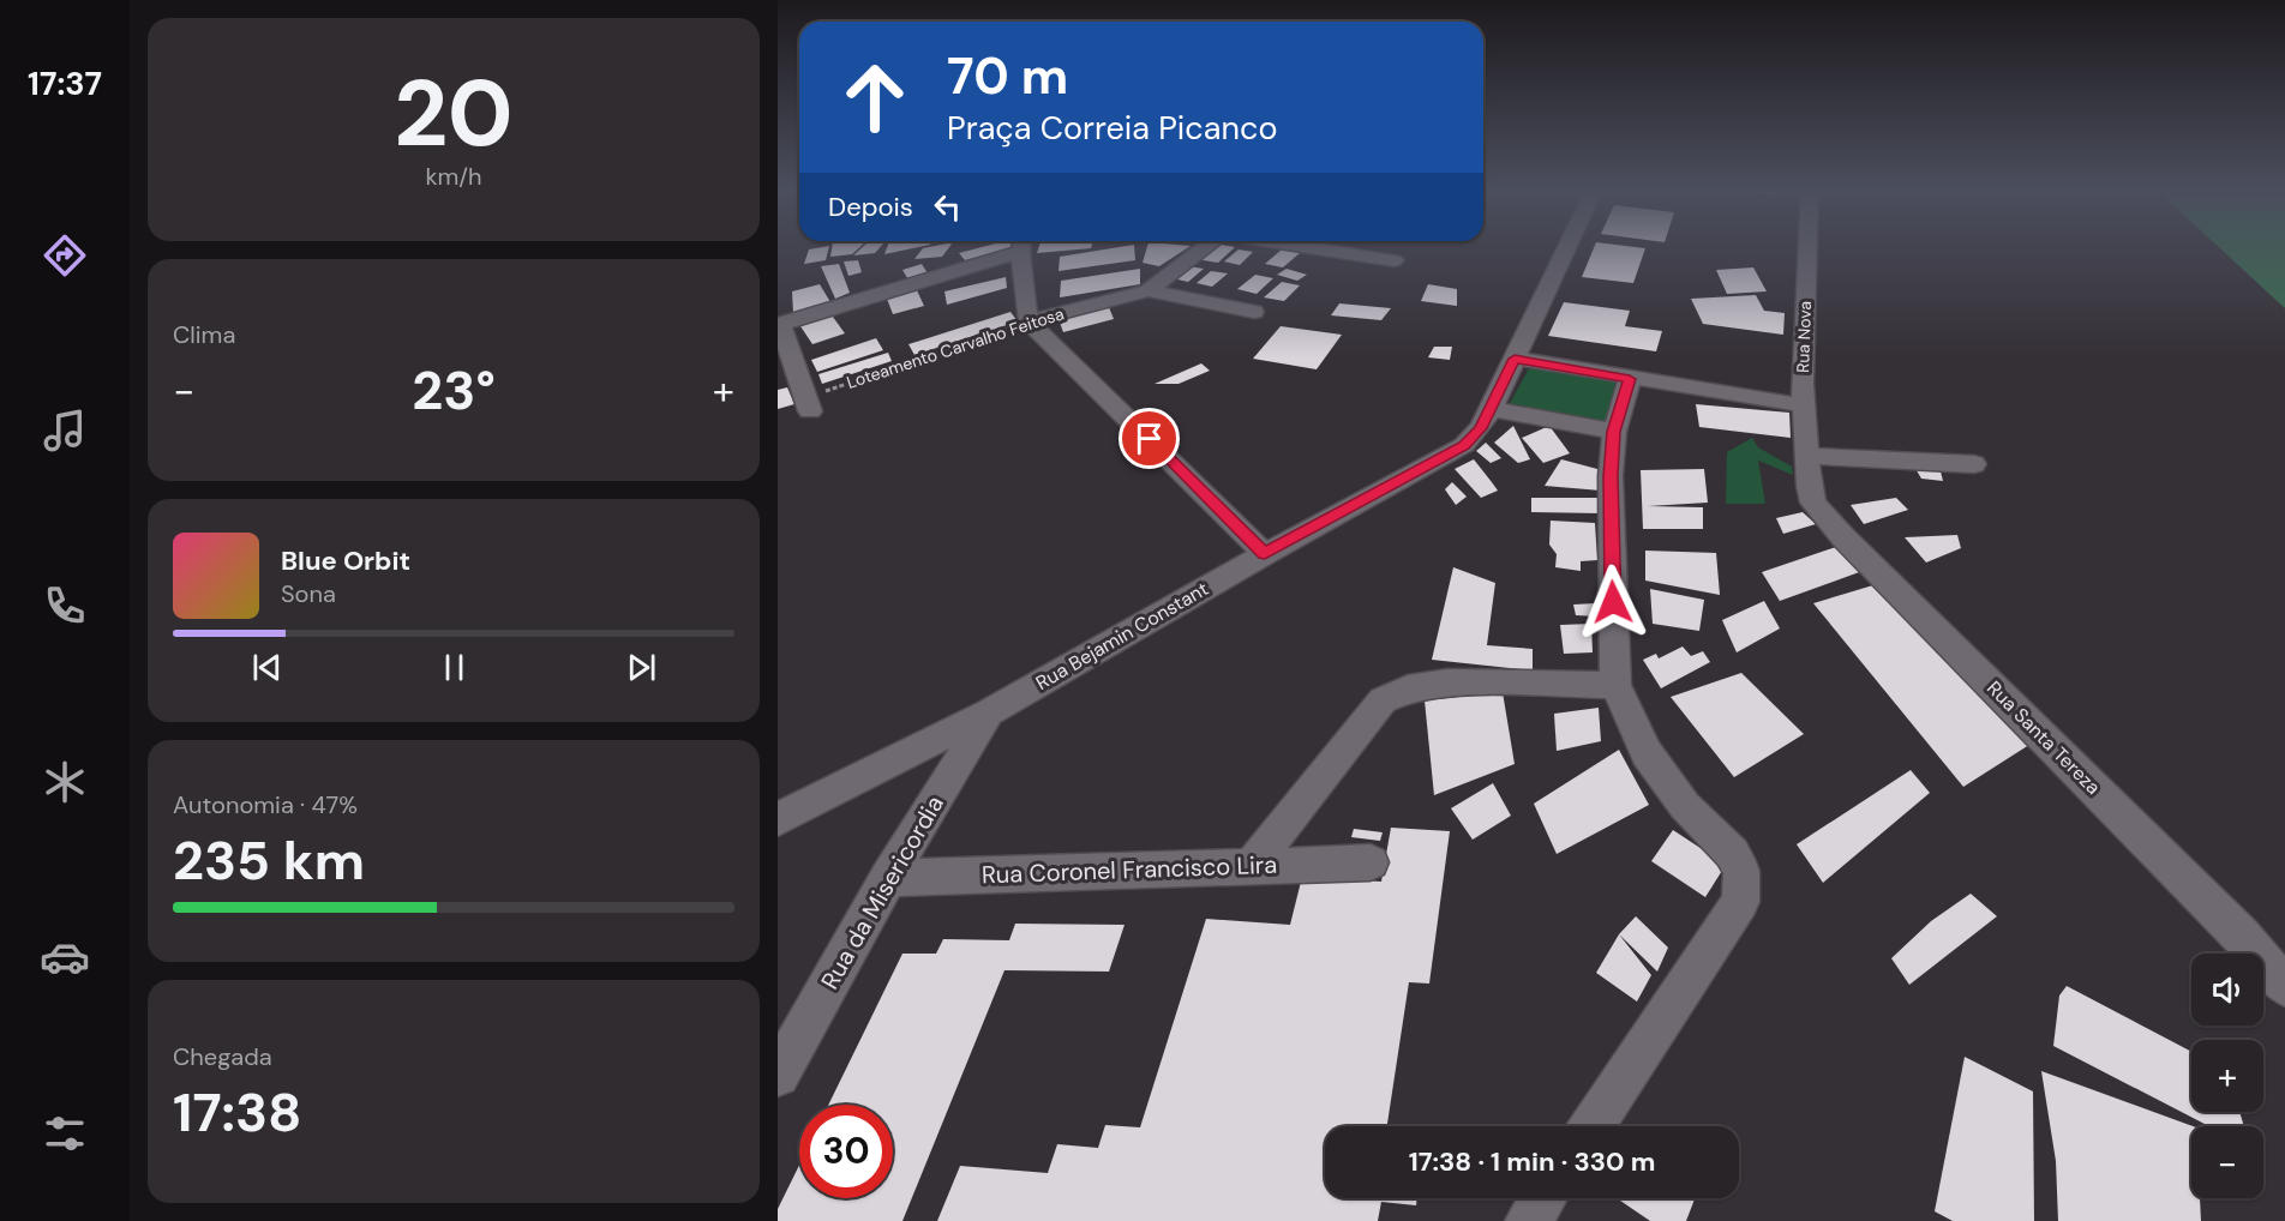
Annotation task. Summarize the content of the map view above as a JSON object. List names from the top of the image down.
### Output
{
  "streets": {
    "street": [
      "Rua Nova",
      "Loteamento Carvalho Feitosa",
      "Rua Bejamin Constant",
      "Rua Santa Tereza",
      "Rua Coronel Francisco Lira",
      "Rua da Misericordia"
    ]
  },
  "crossings": [
    ["Rua Nova", "Rua Santa Tereza"],
    ["Rua Bejamin Constant", "Rua da Misericordia"],
    ["Rua Coronel Francisco Lira", "Rua da Misericordia"]
  ],
  "page": {
    "tabs": "17:37",
    "tile": [
      ["20", "km/h"],
      "Clima",
      ["Autonomia · 47%", "235 km"],
      ["Chegada", "17:38"]
    ],
    "turn": ["70 m", "Praça Correia Picanco"],
    "then": "Depois",
    "heat": ["−", "23°", "+"],
    "song": ["Blue Orbit", "Sona"],
    "map_buttons": ["+", "−"],
    "limit": "30",
    "trip": "17:38 · 1 min · 330 m"
  }
}
